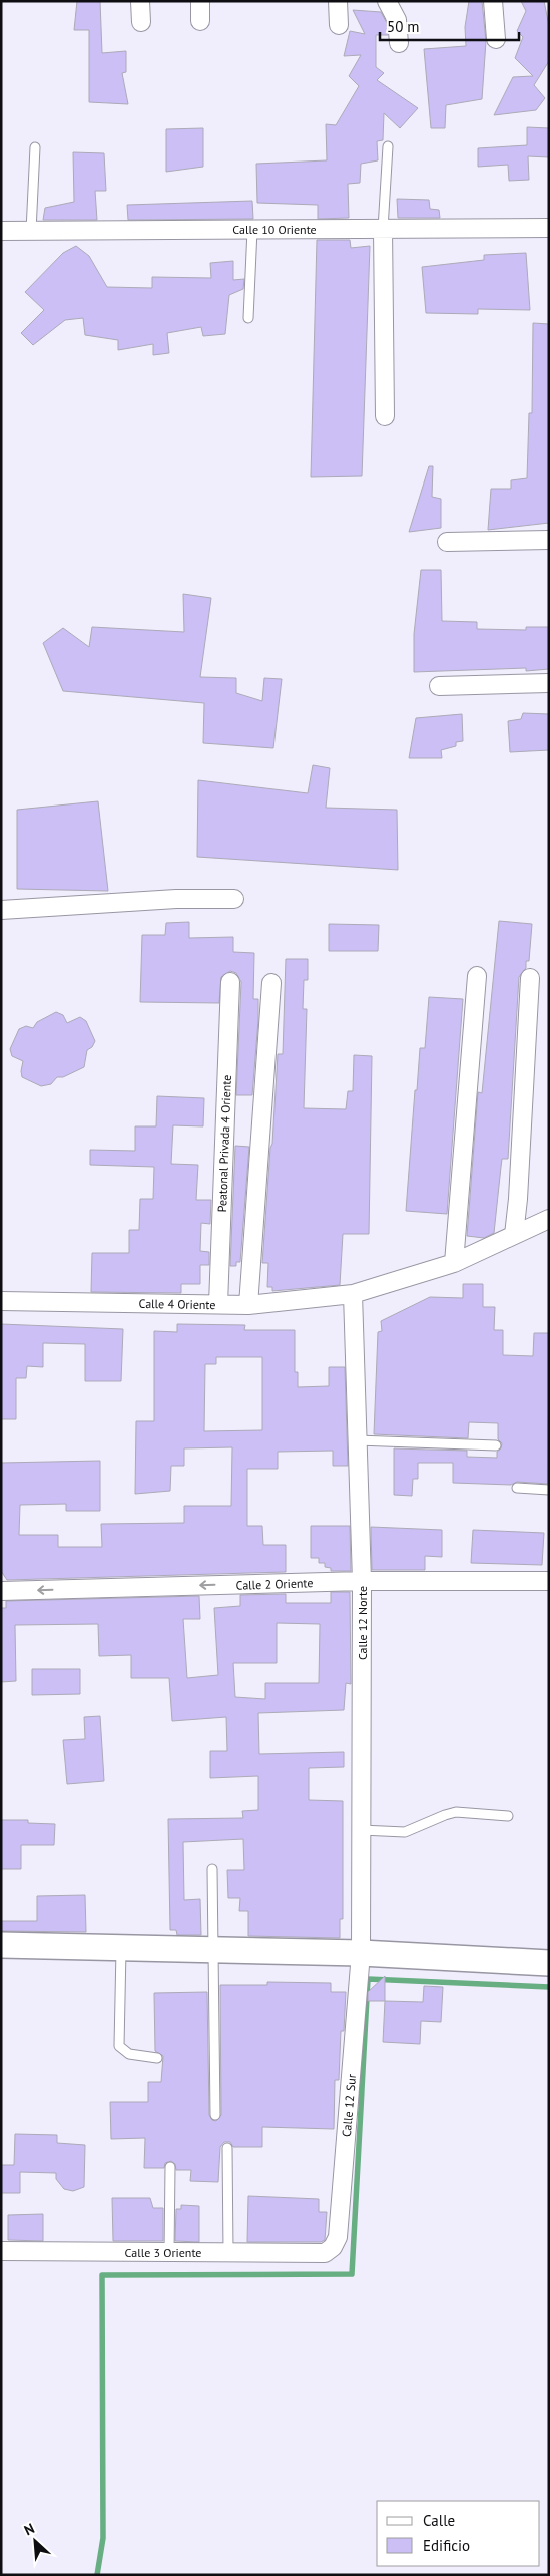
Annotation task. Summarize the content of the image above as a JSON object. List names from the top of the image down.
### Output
{
  "streets": {
    "street": [
      "Calle 10 Oriente",
      "Peatonal Privada 4 Oriente",
      "Calle 4 Oriente",
      "Calle 2 Oriente",
      "Calle 12 Norte",
      "Calle 12 Sur",
      "Calle 3 Oriente"
    ]
  },
  "crossings": [
    ["Peatonal Privada 4 Oriente", "Calle 4 Oriente"],
    ["Calle 4 Oriente", "Calle 12 Norte"],
    ["Calle 2 Oriente", "Calle 12 Norte"],
    ["Calle 12 Norte", "Calle 12 Sur"],
    ["Calle 12 Sur", "Calle 3 Oriente"]
  ],
  "one_way": ["Calle 2 Oriente"],
  "legend": ["Calle", "Edificio"],
  "scale_bar": "50 m",
  "north": "top left"
}
